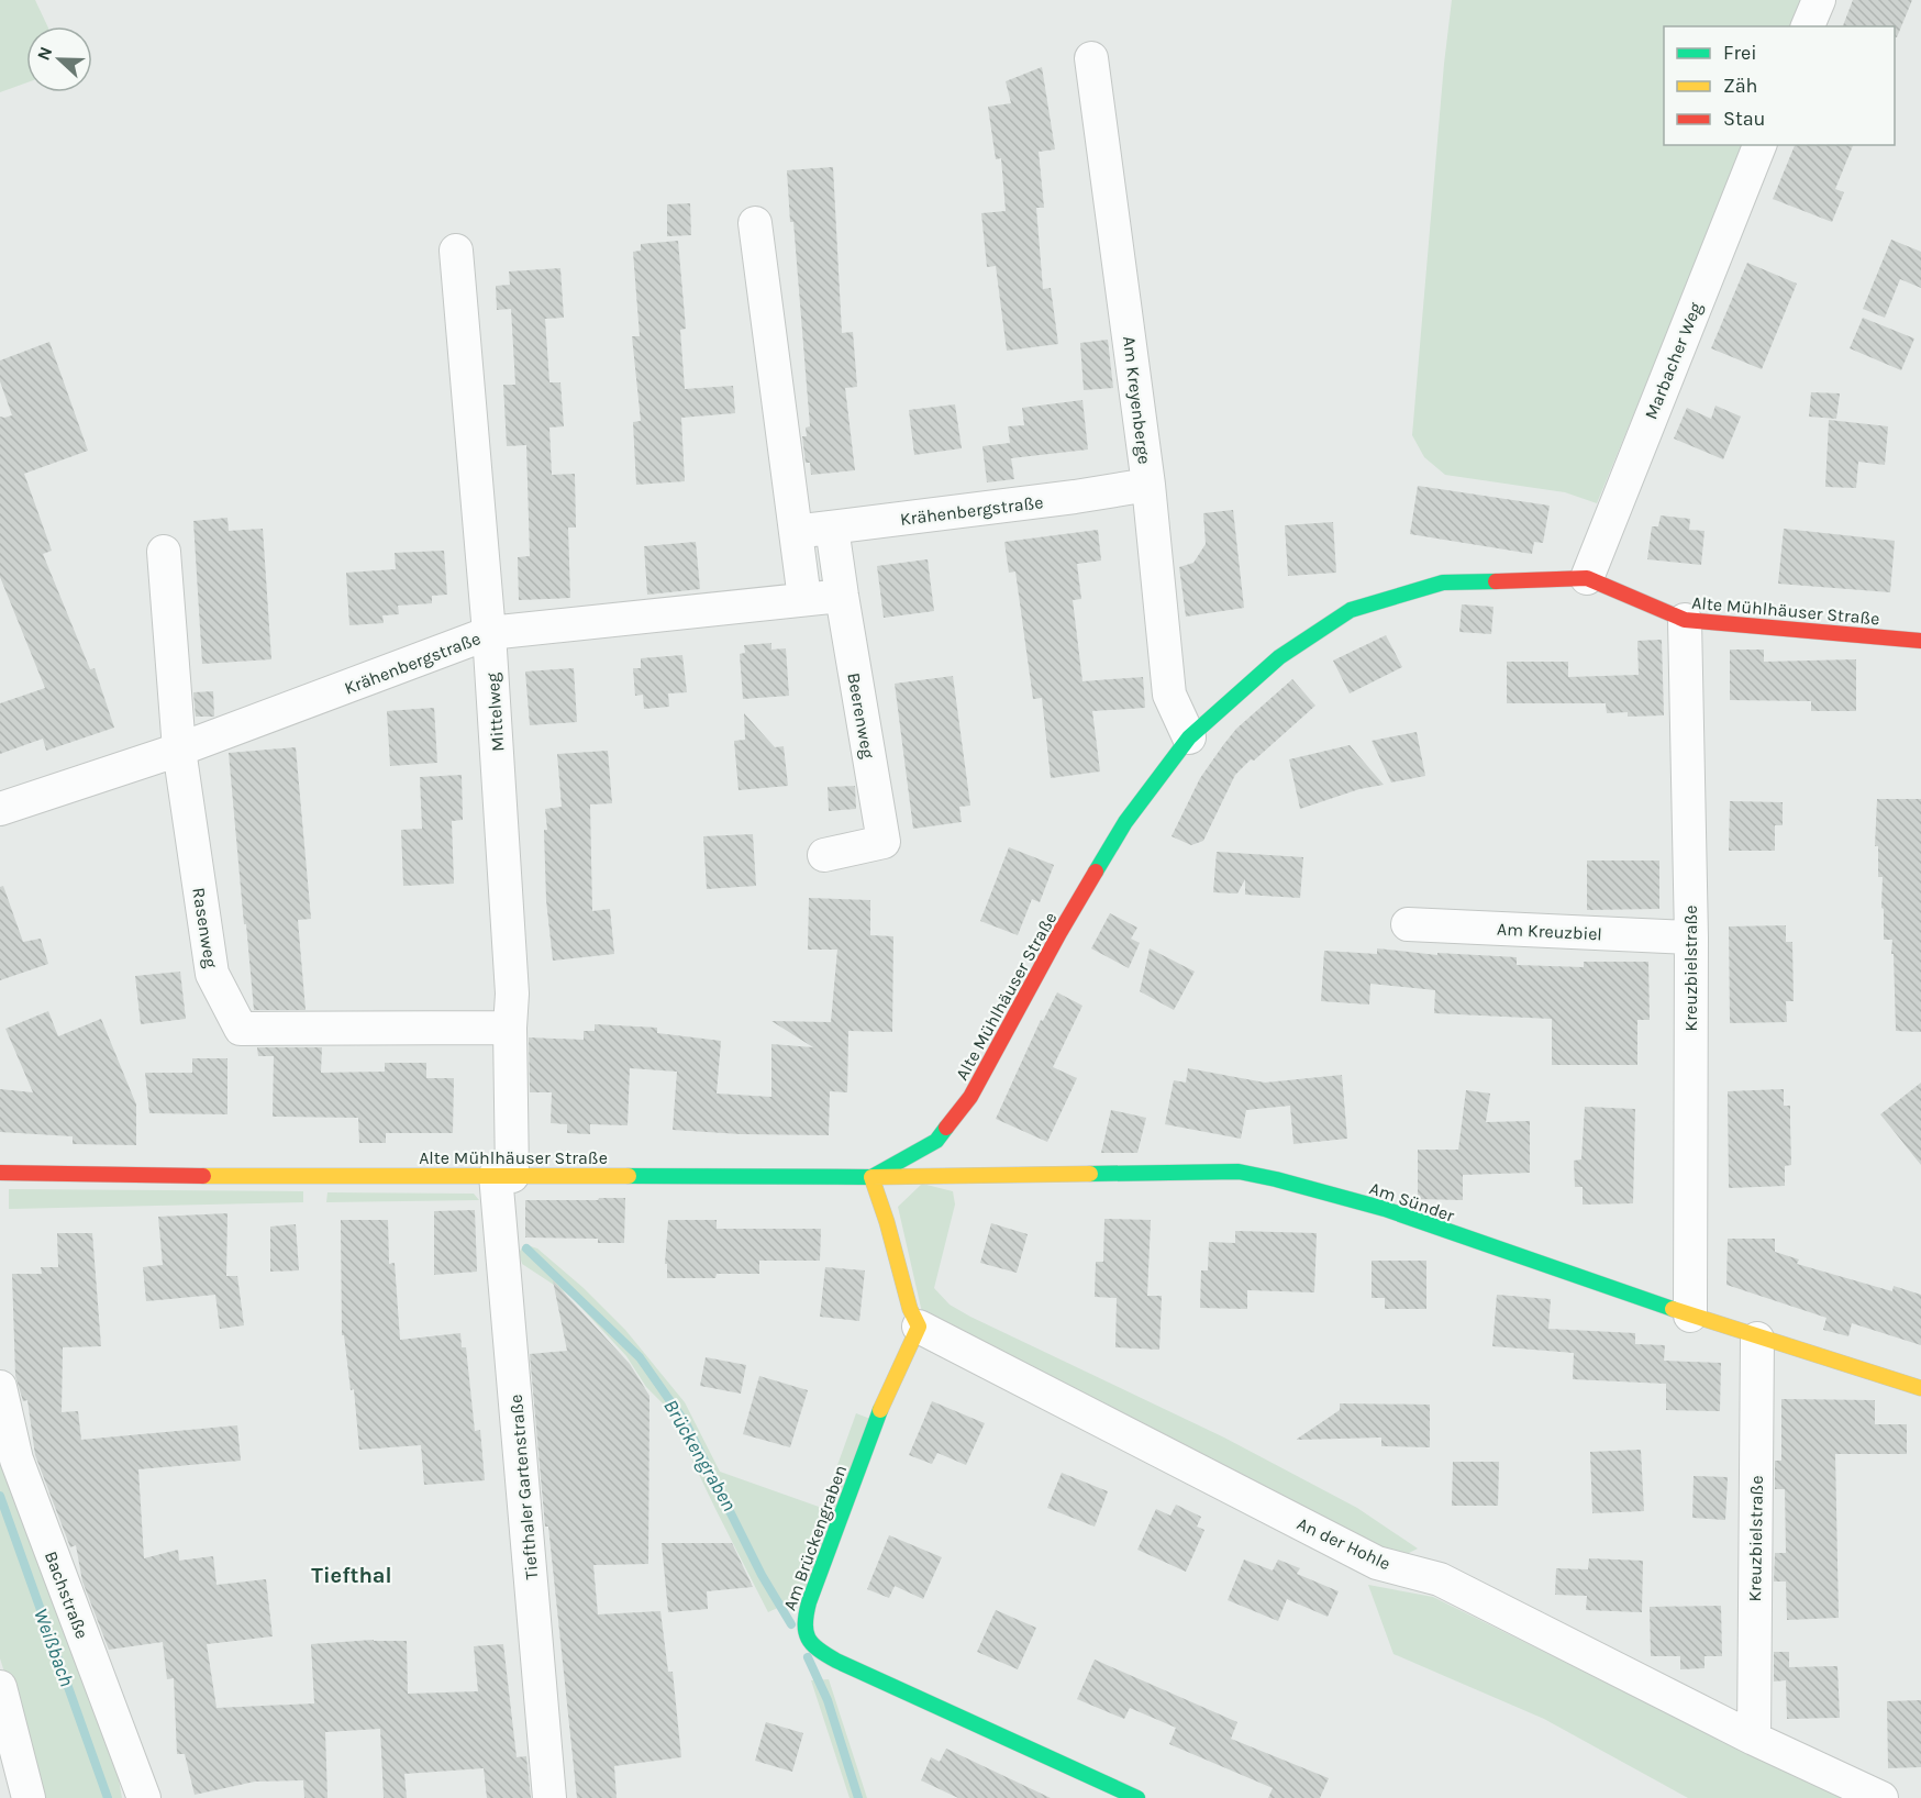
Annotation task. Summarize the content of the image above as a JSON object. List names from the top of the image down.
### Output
{
  "streets": {
    "street": [
      "Marbacher Weg",
      "Am Kreyenberge",
      "Krähenbergstraße",
      "Alte Mühlhäuser Straße",
      "Mittelweg",
      "Beerenweg",
      "Rasenweg",
      "Am Kreuzbiel",
      "Kreuzbielstraße",
      "Am Sünder",
      "Tiefthaler Gartenstraße",
      "Am Brückengraben",
      "An der Hohle",
      "Bachstraße"
    ]
  },
  "crossings": [
    ["Marbacher Weg", "Alte Mühlhäuser Straße"],
    ["Am Kreyenberge", "Krähenbergstraße"],
    ["Am Kreyenberge", "Alte Mühlhäuser Straße"],
    ["Krähenbergstraße", "Mittelweg"],
    ["Krähenbergstraße", "Beerenweg"],
    ["Krähenbergstraße", "Rasenweg"],
    ["Alte Mühlhäuser Straße", "Mittelweg"],
    ["Alte Mühlhäuser Straße", "Kreuzbielstraße"],
    ["Alte Mühlhäuser Straße", "Am Sünder"],
    ["Alte Mühlhäuser Straße", "Tiefthaler Gartenstraße"],
    ["Mittelweg", "Rasenweg"],
    ["Mittelweg", "Tiefthaler Gartenstraße"],
    ["Am Kreuzbiel", "Kreuzbielstraße"],
    ["Kreuzbielstraße", "Am Sünder"],
    ["Kreuzbielstraße", "An der Hohle"],
    ["Am Brückengraben", "An der Hohle"]
  ],
  "districts": ["Tiefthal"],
  "water": ["Brückengraben", "Weißbach"],
  "legend": ["Frei", "Zäh", "Stau"],
  "north": "left"
}
